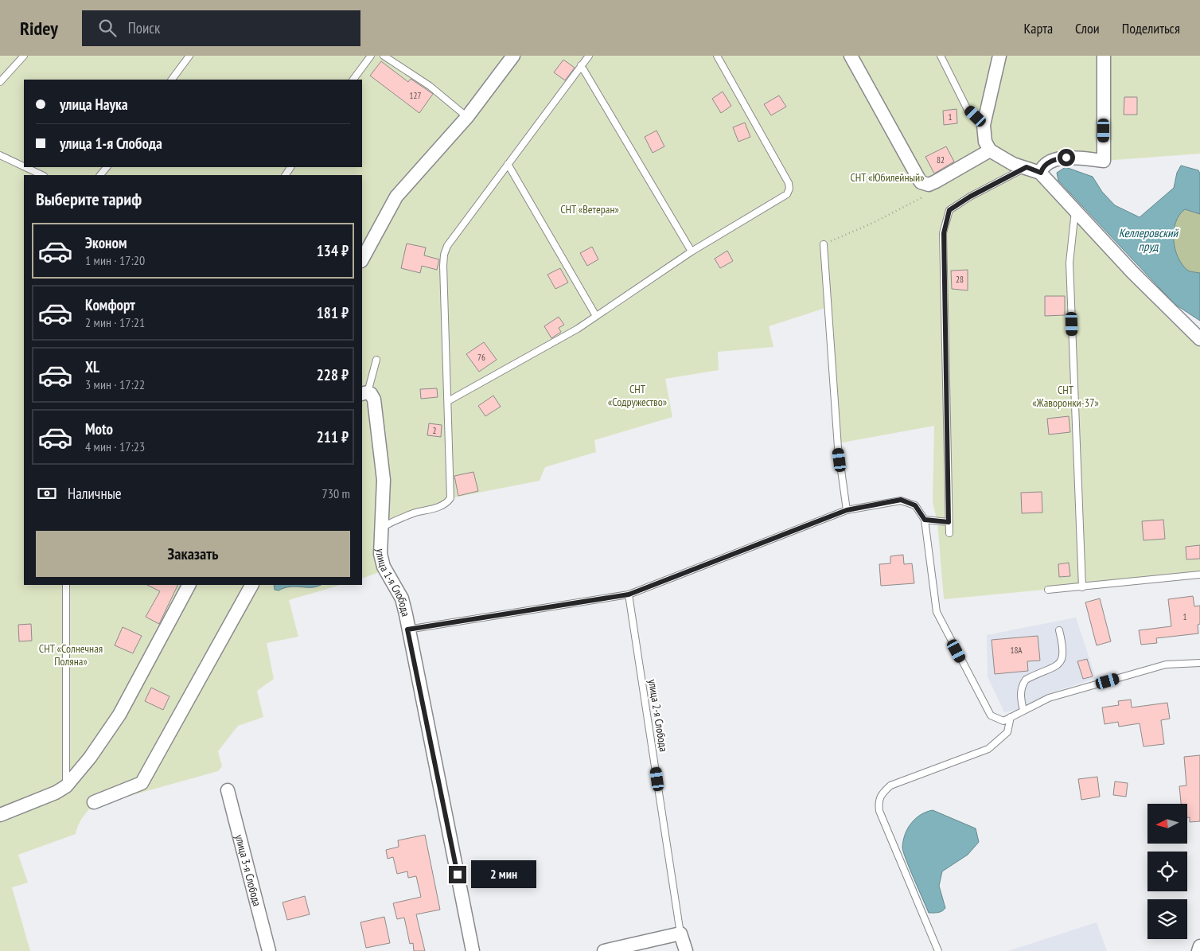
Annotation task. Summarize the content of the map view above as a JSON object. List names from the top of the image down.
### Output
{
  "streets": {
    "street": ["улица 1-я Слобода", "улица 3-я Слобода"],
    "lane": ["улица 2-я Слобода"]
  },
  "water": ["Келлеровский пруд"],
  "parks": [
    "СНТ «Юбилейный»",
    "СНТ «Ветеран»",
    "СНТ «Содружество»",
    "СНТ «Жаворонки-37»",
    "СНТ «Солнечная Поляна»"
  ],
  "house_numbers": [
    "127",
    "1",
    "82",
    "28",
    "76",
    "2",
    "1",
    "18А"
  ],
  "north": "left",
  "page": {
    "header": "Ridey",
    "search": "Поиск",
    "nav": ["Карта", "Слои", "Поделиться"],
    "banner": ["улица Наука", "улица 1-я Слобода"],
    "heading": "Выберите тариф",
    "list": [
      {
        "name": "Эконом",
        "note": "1 мин · 17:20",
        "value": "134 ₽"
      },
      {
        "name": "Комфорт",
        "note": "2 мин · 17:21",
        "value": "181 ₽"
      },
      {
        "name": "XL",
        "note": "3 мин · 17:22",
        "value": "228 ₽"
      },
      {
        "name": "Moto",
        "note": "4 мин · 17:23",
        "value": "211 ₽"
      }
    ],
    "pay": ["Наличные", "730 m"],
    "buttons": "Заказать",
    "bubble": "2 мин"
  }
}
